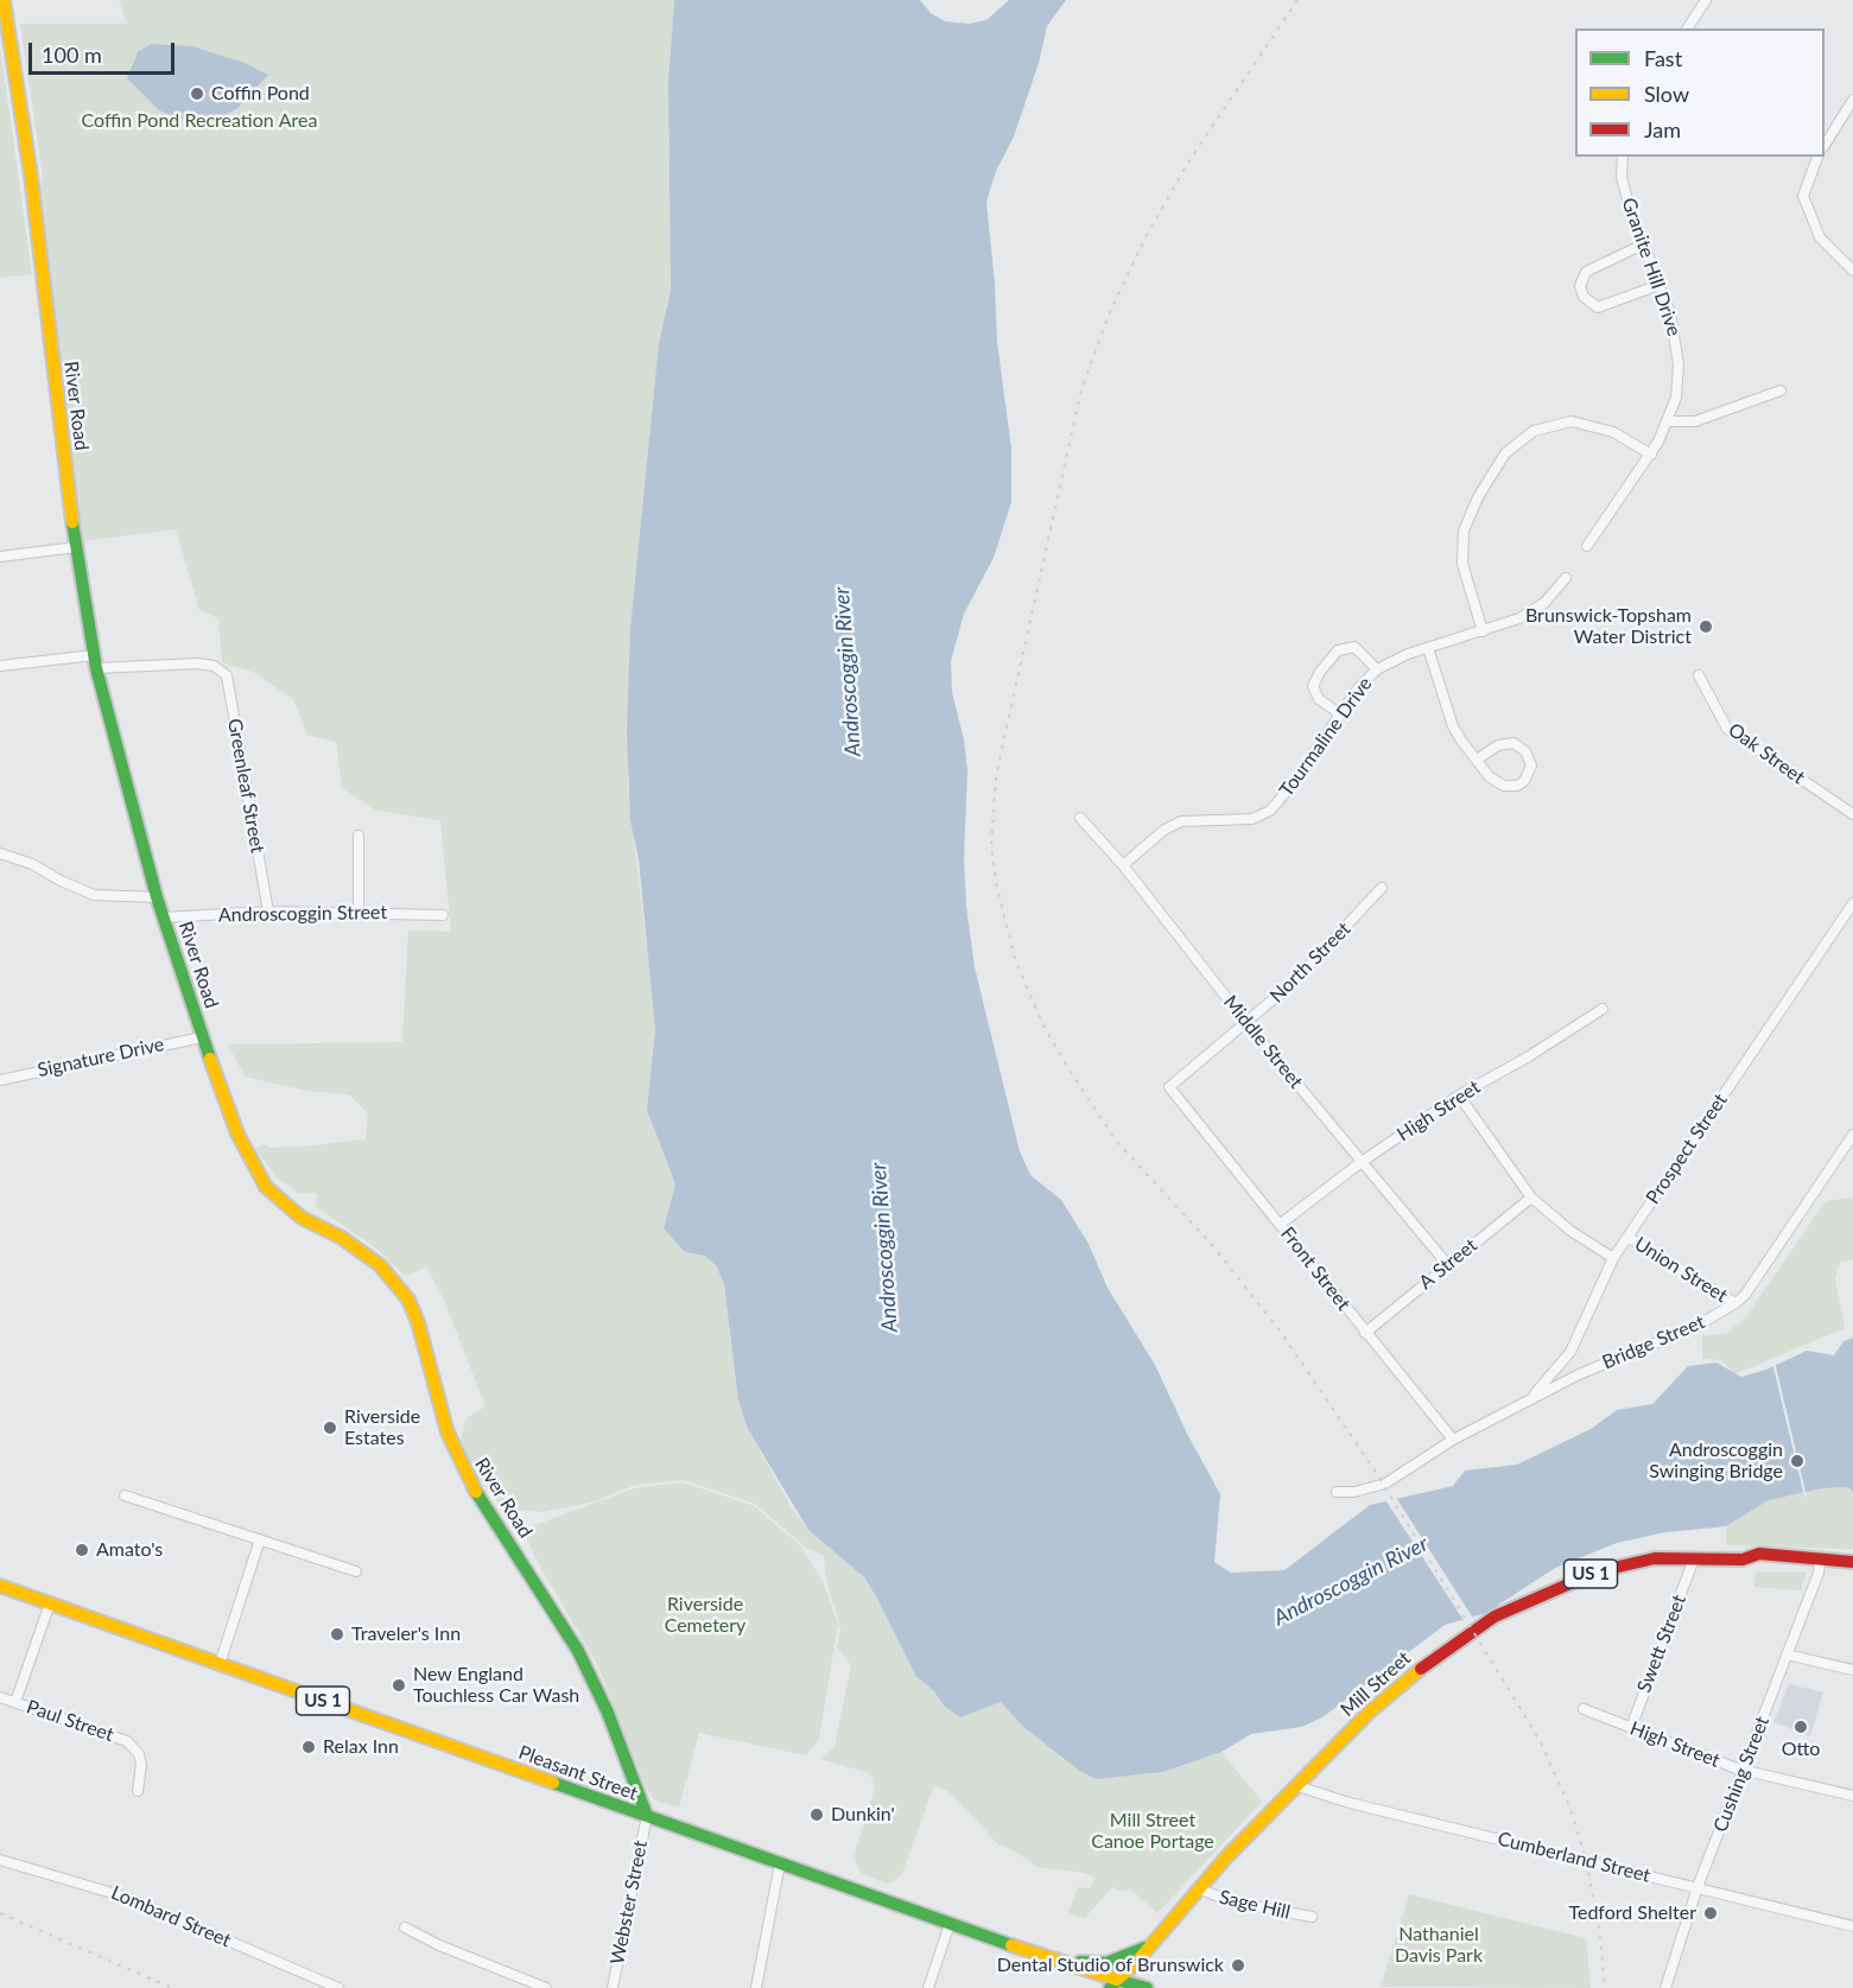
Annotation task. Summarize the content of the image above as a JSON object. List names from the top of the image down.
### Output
{
  "streets": {
    "main road": [
      "River Road",
      "US 1",
      "Mill Street",
      "Pleasant Street"
    ],
    "street": [
      "Granite Hill Drive",
      "Tourmaline Drive",
      "Oak Street",
      "Greenleaf Street",
      "Androscoggin Street",
      "North Street",
      "Middle Street",
      "Signature Drive",
      "High Street",
      "Prospect Street",
      "A Street",
      "Front Street",
      "Union Street",
      "Bridge Street",
      "Swett Street",
      "Paul Street",
      "Cushing Street",
      "Cumberland Street",
      "Webster Street",
      "Sage Hill",
      "Lombard Street"
    ]
  },
  "crossings": [
    ["River Road", "Greenleaf Street"],
    ["River Road", "Androscoggin Street"],
    ["River Road", "Signature Drive"],
    ["River Road", "Pleasant Street"],
    ["River Road", "Webster Street"],
    ["Tourmaline Drive", "Middle Street"],
    ["Greenleaf Street", "Androscoggin Street"],
    ["North Street", "Middle Street"],
    ["North Street", "Front Street"],
    ["Middle Street", "High Street"],
    ["Middle Street", "A Street"],
    ["High Street", "Front Street"],
    ["High Street", "Union Street"],
    ["High Street", "Swett Street"],
    ["High Street", "Cushing Street"],
    ["Prospect Street", "Union Street"],
    ["Prospect Street", "Bridge Street"],
    ["A Street", "Front Street"],
    ["A Street", "Union Street"],
    ["Front Street", "Bridge Street"],
    ["Union Street", "Bridge Street"],
    ["US 1", "Mill Street"],
    ["US 1", "Pleasant Street"],
    ["Swett Street", "Mill Street"],
    ["Mill Street", "Pleasant Street"],
    ["Mill Street", "Cushing Street"],
    ["Mill Street", "Cumberland Street"],
    ["Mill Street", "Sage Hill"],
    ["Pleasant Street", "Webster Street"],
    ["Cushing Street", "Cumberland Street"]
  ],
  "water": ["Androscoggin River"],
  "parks": [
    "Coffin Pond Recreation Area",
    "Riverside Cemetery",
    "Mill Street Canoe Portage",
    "Nathaniel Davis Park"
  ],
  "places": [
    "Coffin Pond",
    "Brunswick-Topsham Water District",
    "Riverside Estates",
    "Androscoggin Swinging Bridge",
    "Amato's",
    "Traveler's Inn",
    "New England Touchless Car Wash",
    "Otto",
    "Relax Inn",
    "Dunkin'",
    "Tedford Shelter",
    "Dental Studio of Brunswick"
  ],
  "legend": ["Fast", "Slow", "Jam"],
  "scale_bar": "100 m"
}
